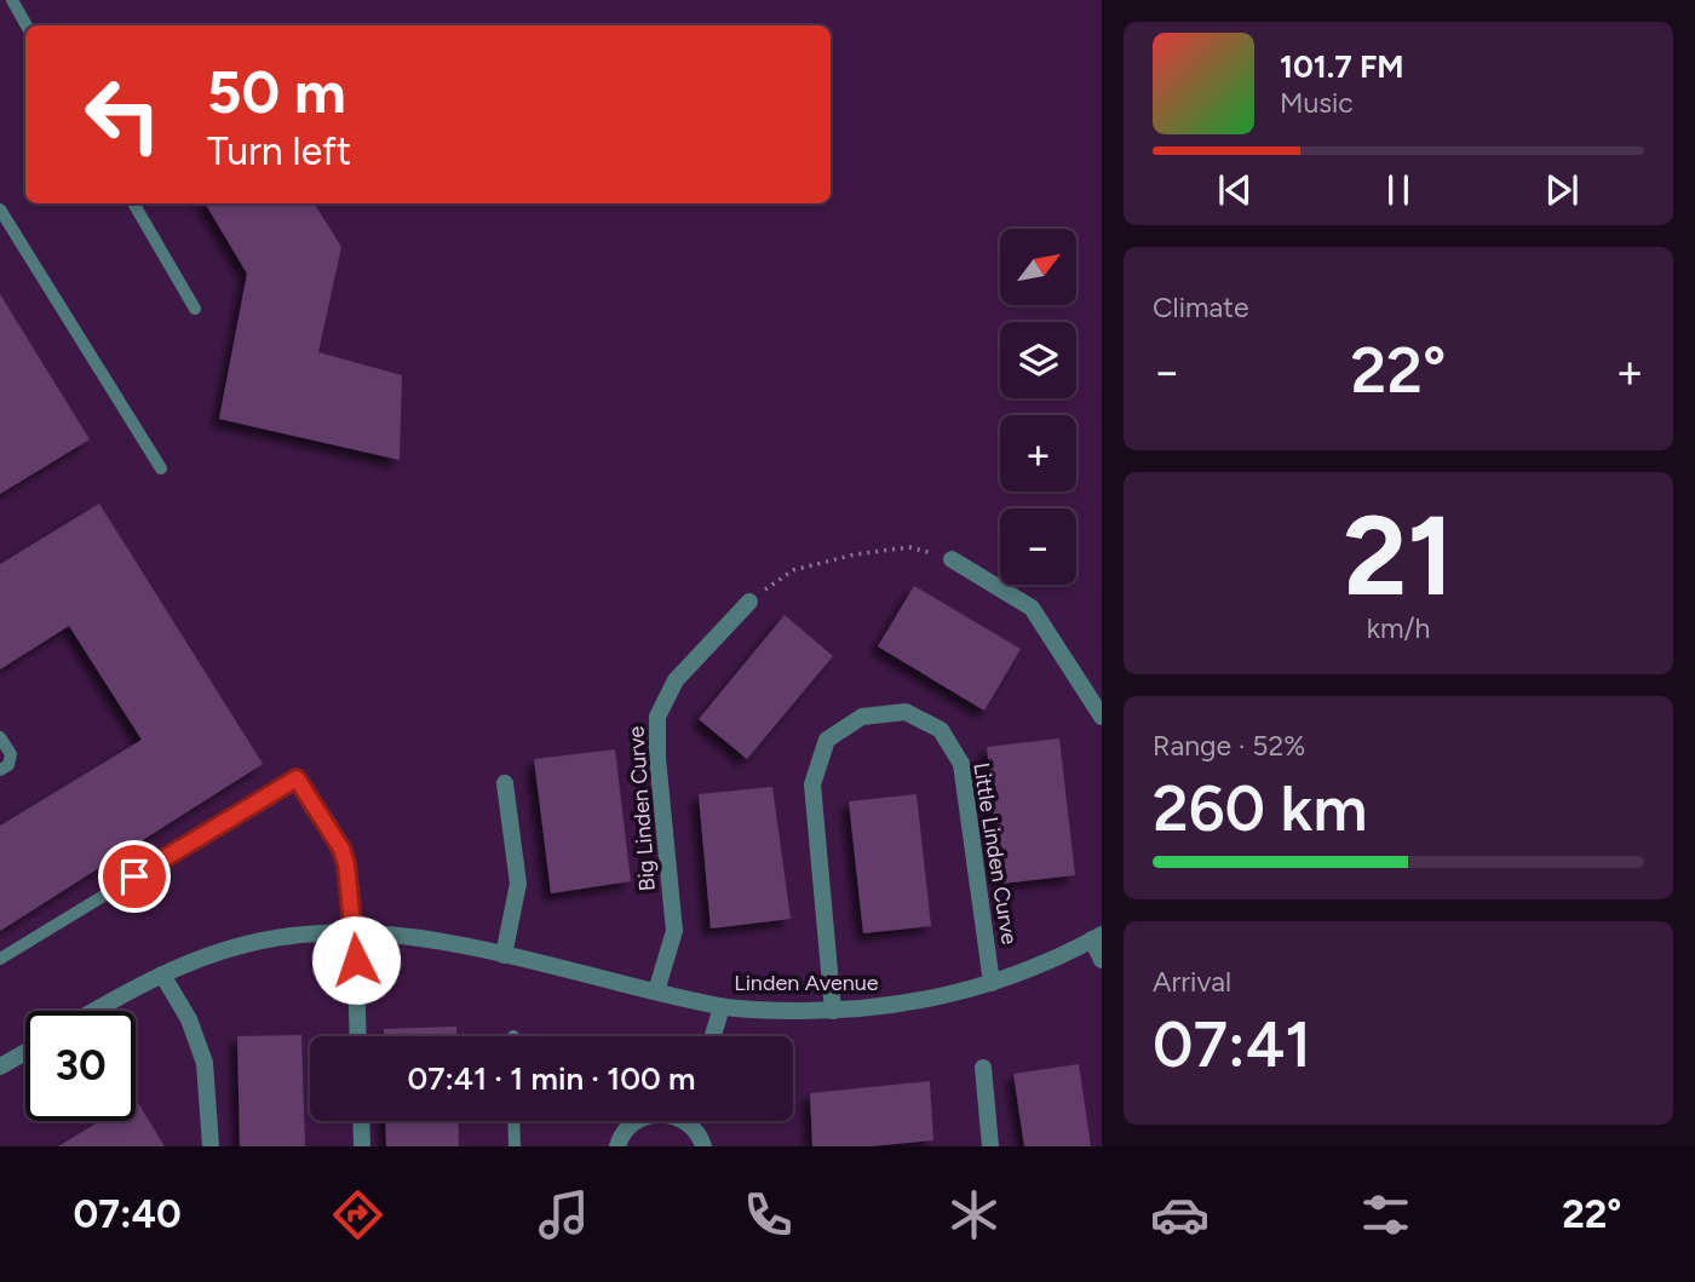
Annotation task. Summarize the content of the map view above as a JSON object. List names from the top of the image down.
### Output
{
  "streets": {
    "street": ["Big Linden Curve", "Little Linden Curve", "Linden Avenue"]
  },
  "crossings": [
    ["Big Linden Curve", "Linden Avenue"],
    ["Little Linden Curve", "Linden Avenue"]
  ],
  "north": "top right",
  "page": {
    "turn": ["50 m", "Turn left"],
    "song": ["101.7 FM", "Music"],
    "map_buttons": ["+", "−"],
    "tile": [
      "Climate",
      ["21", "km/h"],
      ["Range · 52%", "260 km"],
      ["Arrival", "07:41"]
    ],
    "heat": ["−", "22°", "+"],
    "limit": "30",
    "trip": "07:41 · 1 min · 100 m",
    "tabs": ["07:40", "22°"]
  }
}
